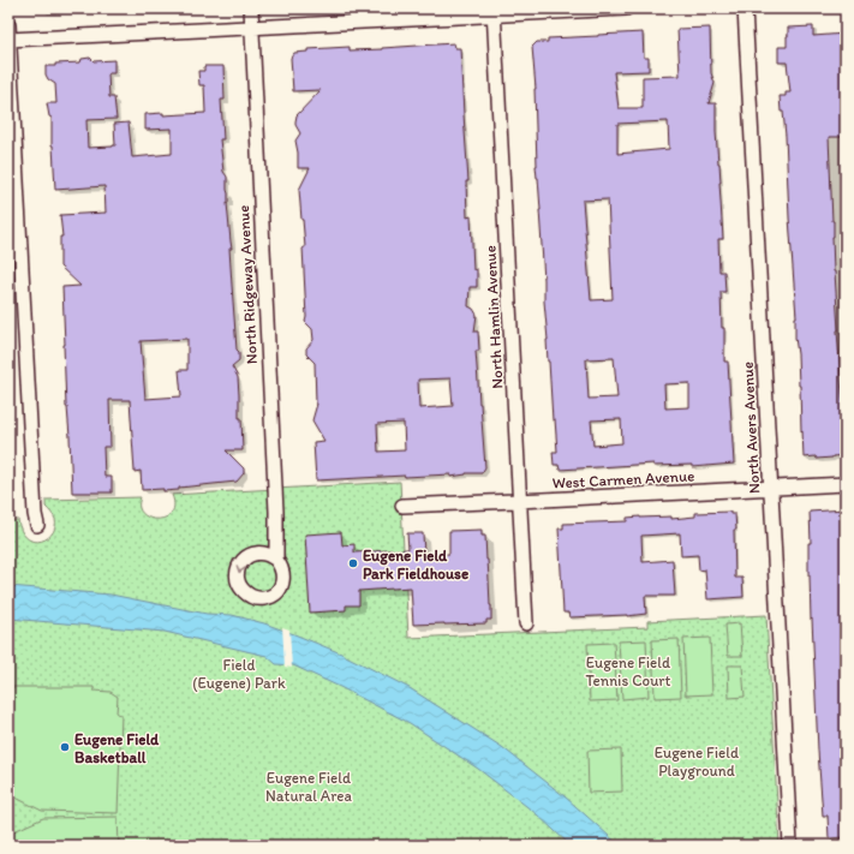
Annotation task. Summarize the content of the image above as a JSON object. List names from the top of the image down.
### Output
{
  "streets": {
    "street": [
      "North Ridgeway Avenue",
      "North Hamlin Avenue",
      "North Avers Avenue",
      "West Carmen Avenue"
    ]
  },
  "crossings": [
    ["North Hamlin Avenue", "West Carmen Avenue"],
    ["North Avers Avenue", "West Carmen Avenue"]
  ],
  "parks": [
    "Eugene Field Tennis Court",
    "Field (Eugene) Park",
    "Eugene Field Playground",
    "Eugene Field Natural Area"
  ],
  "places": ["Eugene Field Park Fieldhouse", "Eugene Field Basketball"]
}
